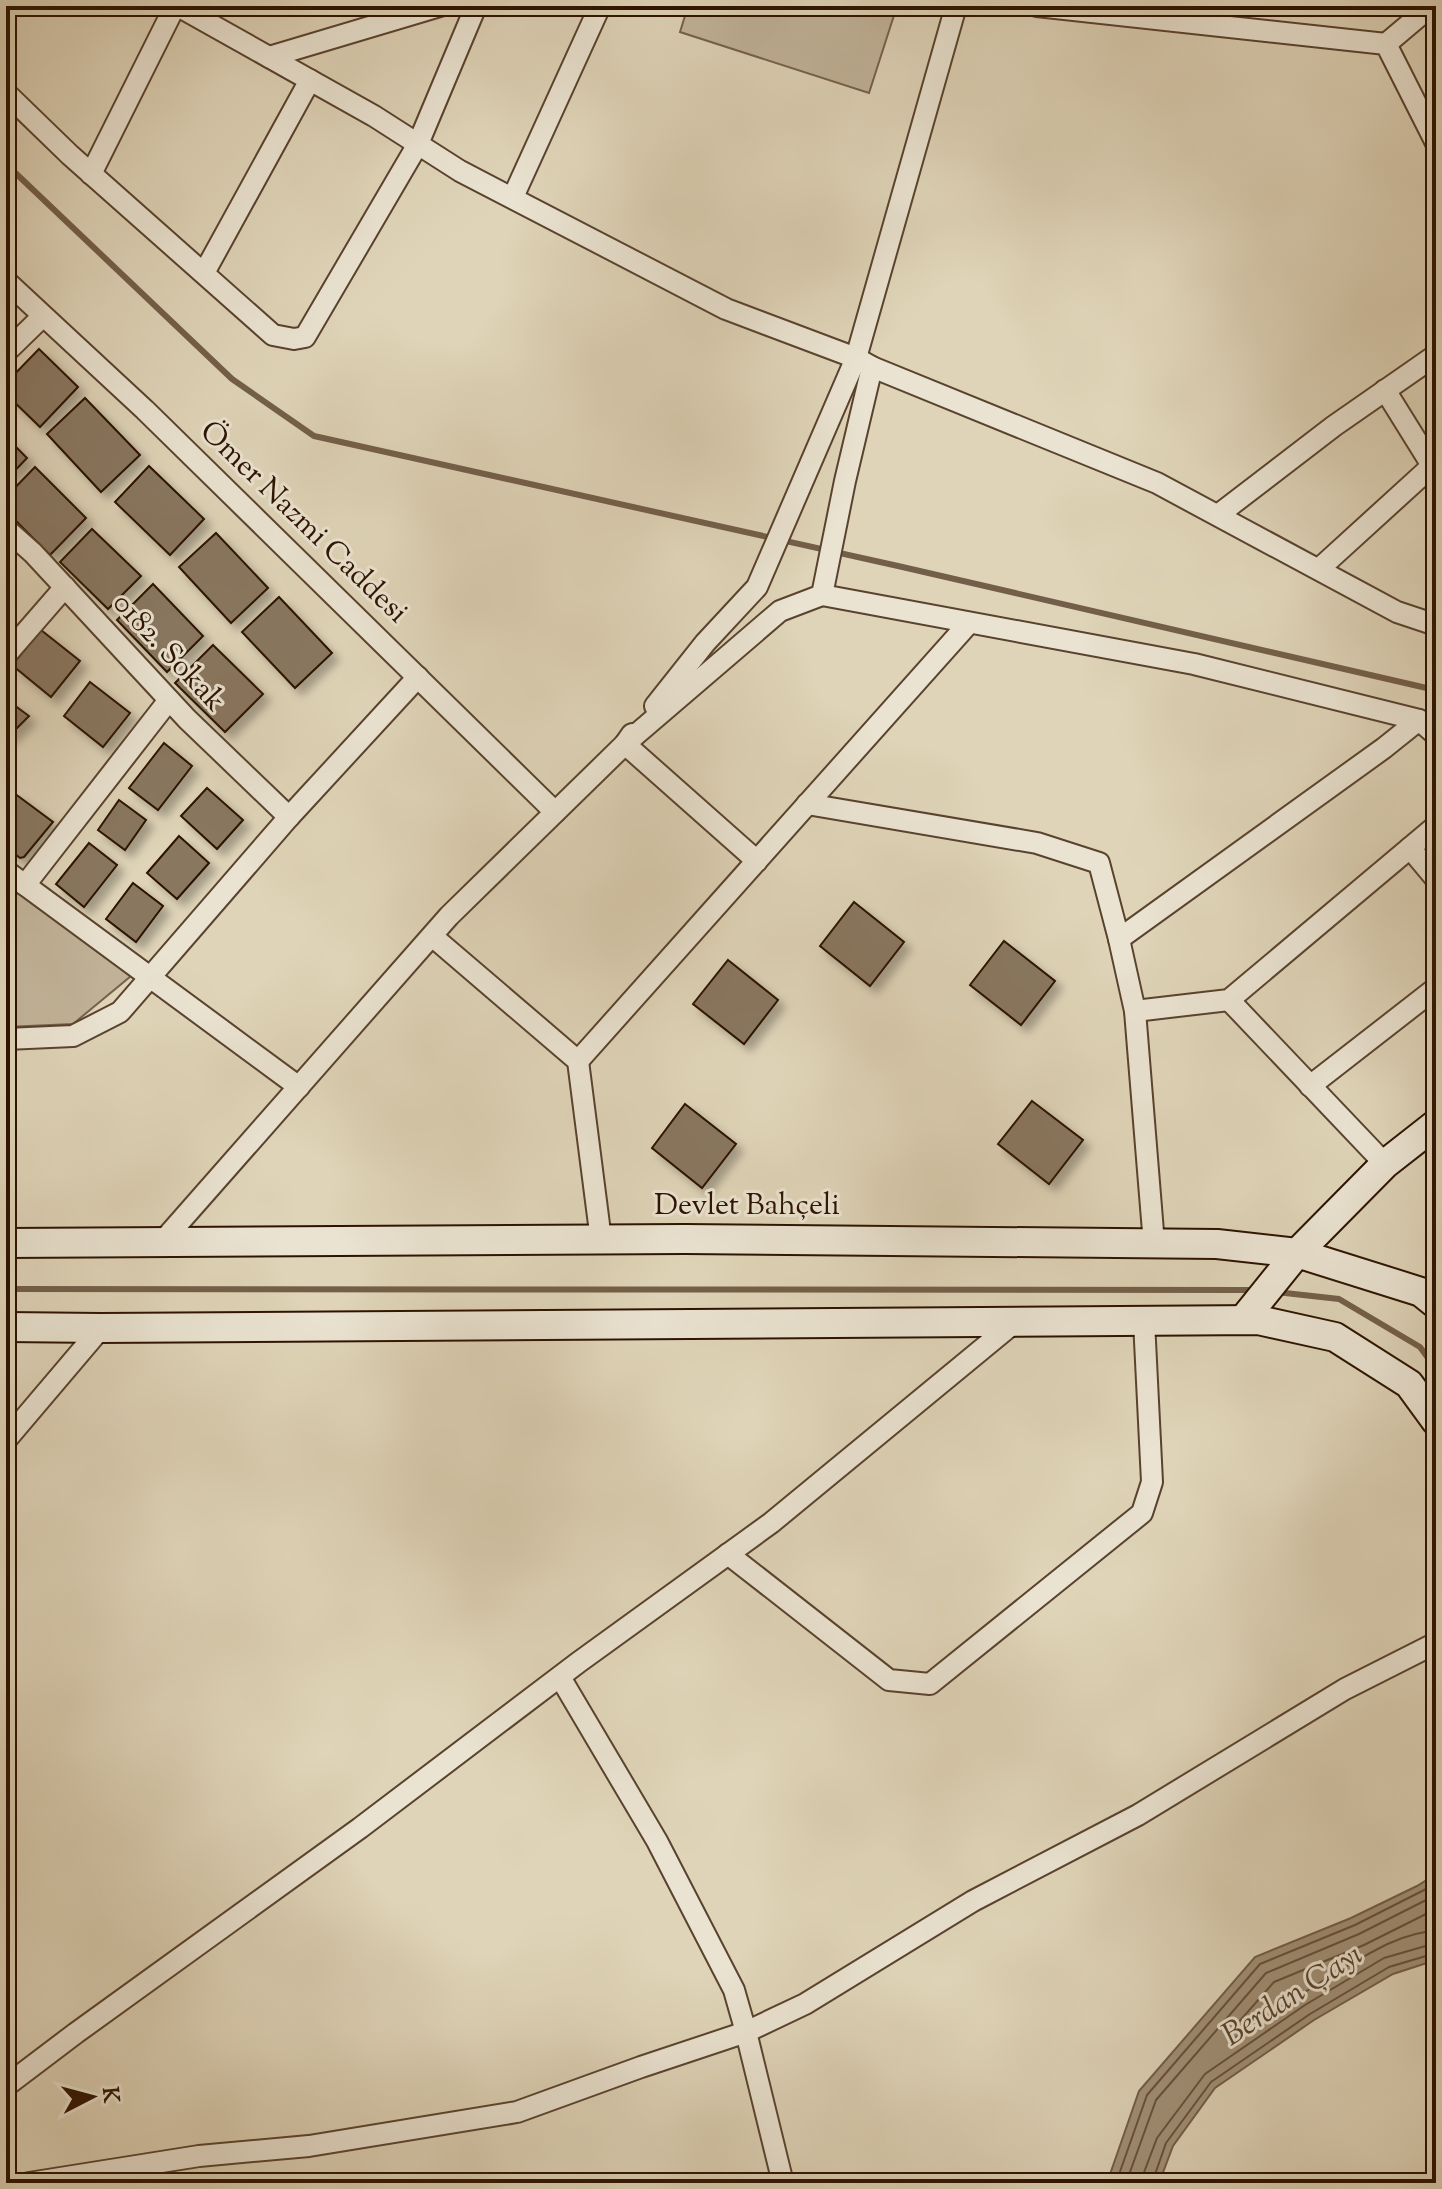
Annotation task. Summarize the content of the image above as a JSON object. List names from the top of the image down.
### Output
{
  "streets": {
    "street": ["Ömer Nazmi Caddesi", "0182. Sokak", "Devlet Bahçeli"]
  },
  "water": ["Berdan Çayı"],
  "north": "right"
}
